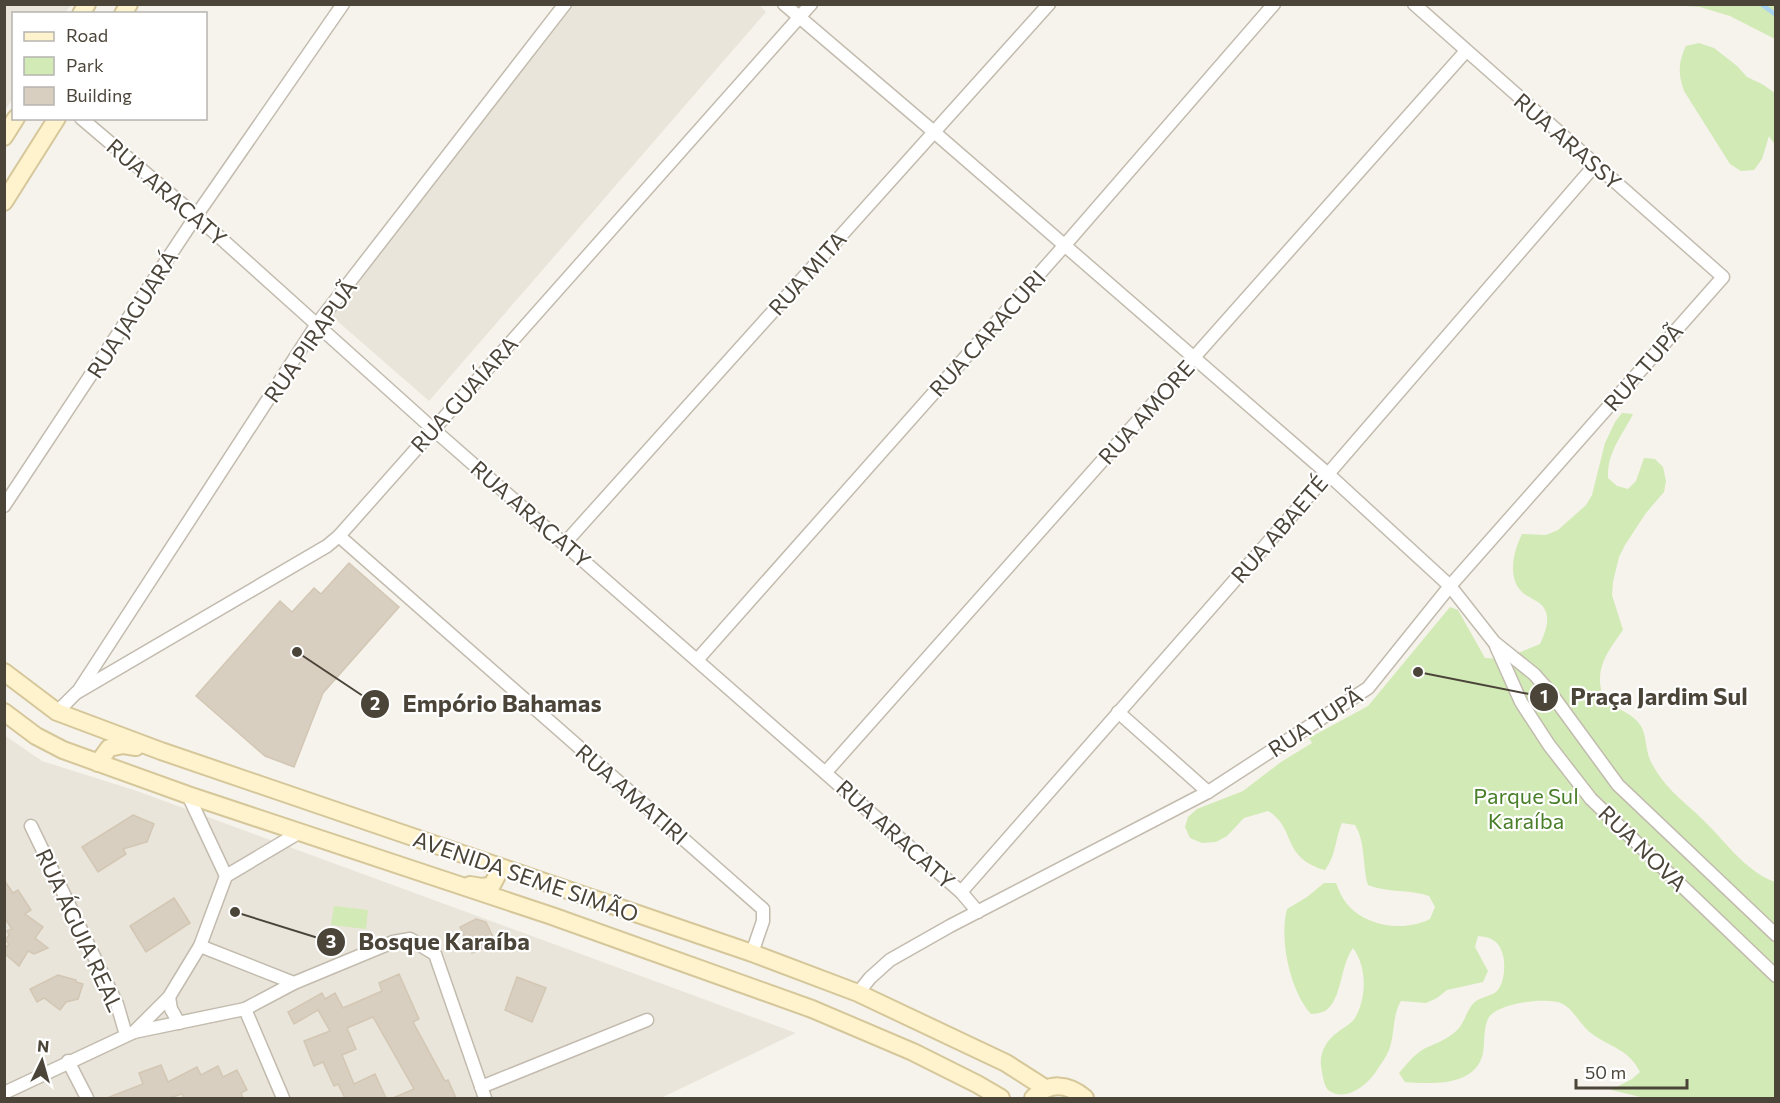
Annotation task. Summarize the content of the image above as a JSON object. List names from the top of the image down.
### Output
{
  "streets": {
    "main road": ["AVENIDA SEME SIMÃO"],
    "street": [
      "RUA ARASSY",
      "RUA ARACATY",
      "RUA MITA",
      "RUA JAGUARÁ",
      "RUA CARACURI",
      "RUA PIRAPUÃ",
      "RUA TUPÃ",
      "RUA GUAÍARA",
      "RUA AMORE",
      "RUA ABAETÉ",
      "RUA AMATIRI",
      "RUA NOVA",
      "RUA ÁGUIA REAL"
    ]
  },
  "crossings": [
    ["RUA ARASSY", "RUA TUPÃ"],
    ["RUA ARASSY", "RUA AMORE"],
    ["RUA ARASSY", "RUA ABAETÉ"],
    ["RUA ARACATY", "RUA MITA"],
    ["RUA ARACATY", "RUA JAGUARÁ"],
    ["RUA ARACATY", "RUA CARACURI"],
    ["RUA ARACATY", "RUA PIRAPUÃ"],
    ["RUA ARACATY", "RUA TUPÃ"],
    ["RUA ARACATY", "RUA GUAÍARA"],
    ["RUA ARACATY", "RUA AMORE"],
    ["RUA ARACATY", "RUA ABAETÉ"],
    ["RUA MITA", "RUA NOVA"],
    ["RUA CARACURI", "RUA NOVA"],
    ["RUA PIRAPUÃ", "RUA GUAÍARA"],
    ["RUA TUPÃ", "RUA NOVA"],
    ["RUA TUPÃ", "AVENIDA SEME SIMÃO"],
    ["RUA GUAÍARA", "RUA AMATIRI"],
    ["RUA GUAÍARA", "RUA NOVA"],
    ["RUA GUAÍARA", "AVENIDA SEME SIMÃO"],
    ["RUA AMORE", "RUA NOVA"],
    ["RUA ABAETÉ", "RUA NOVA"],
    ["RUA AMATIRI", "AVENIDA SEME SIMÃO"]
  ],
  "parks": ["Parque Sul Karaíba"],
  "places": ["Empório Bahamas", "Praça Jardim Sul", "Bosque Karaíba"],
  "legend": ["Road", "Park", "Building"],
  "scale_bar": "50 m",
  "north": "top"
}
